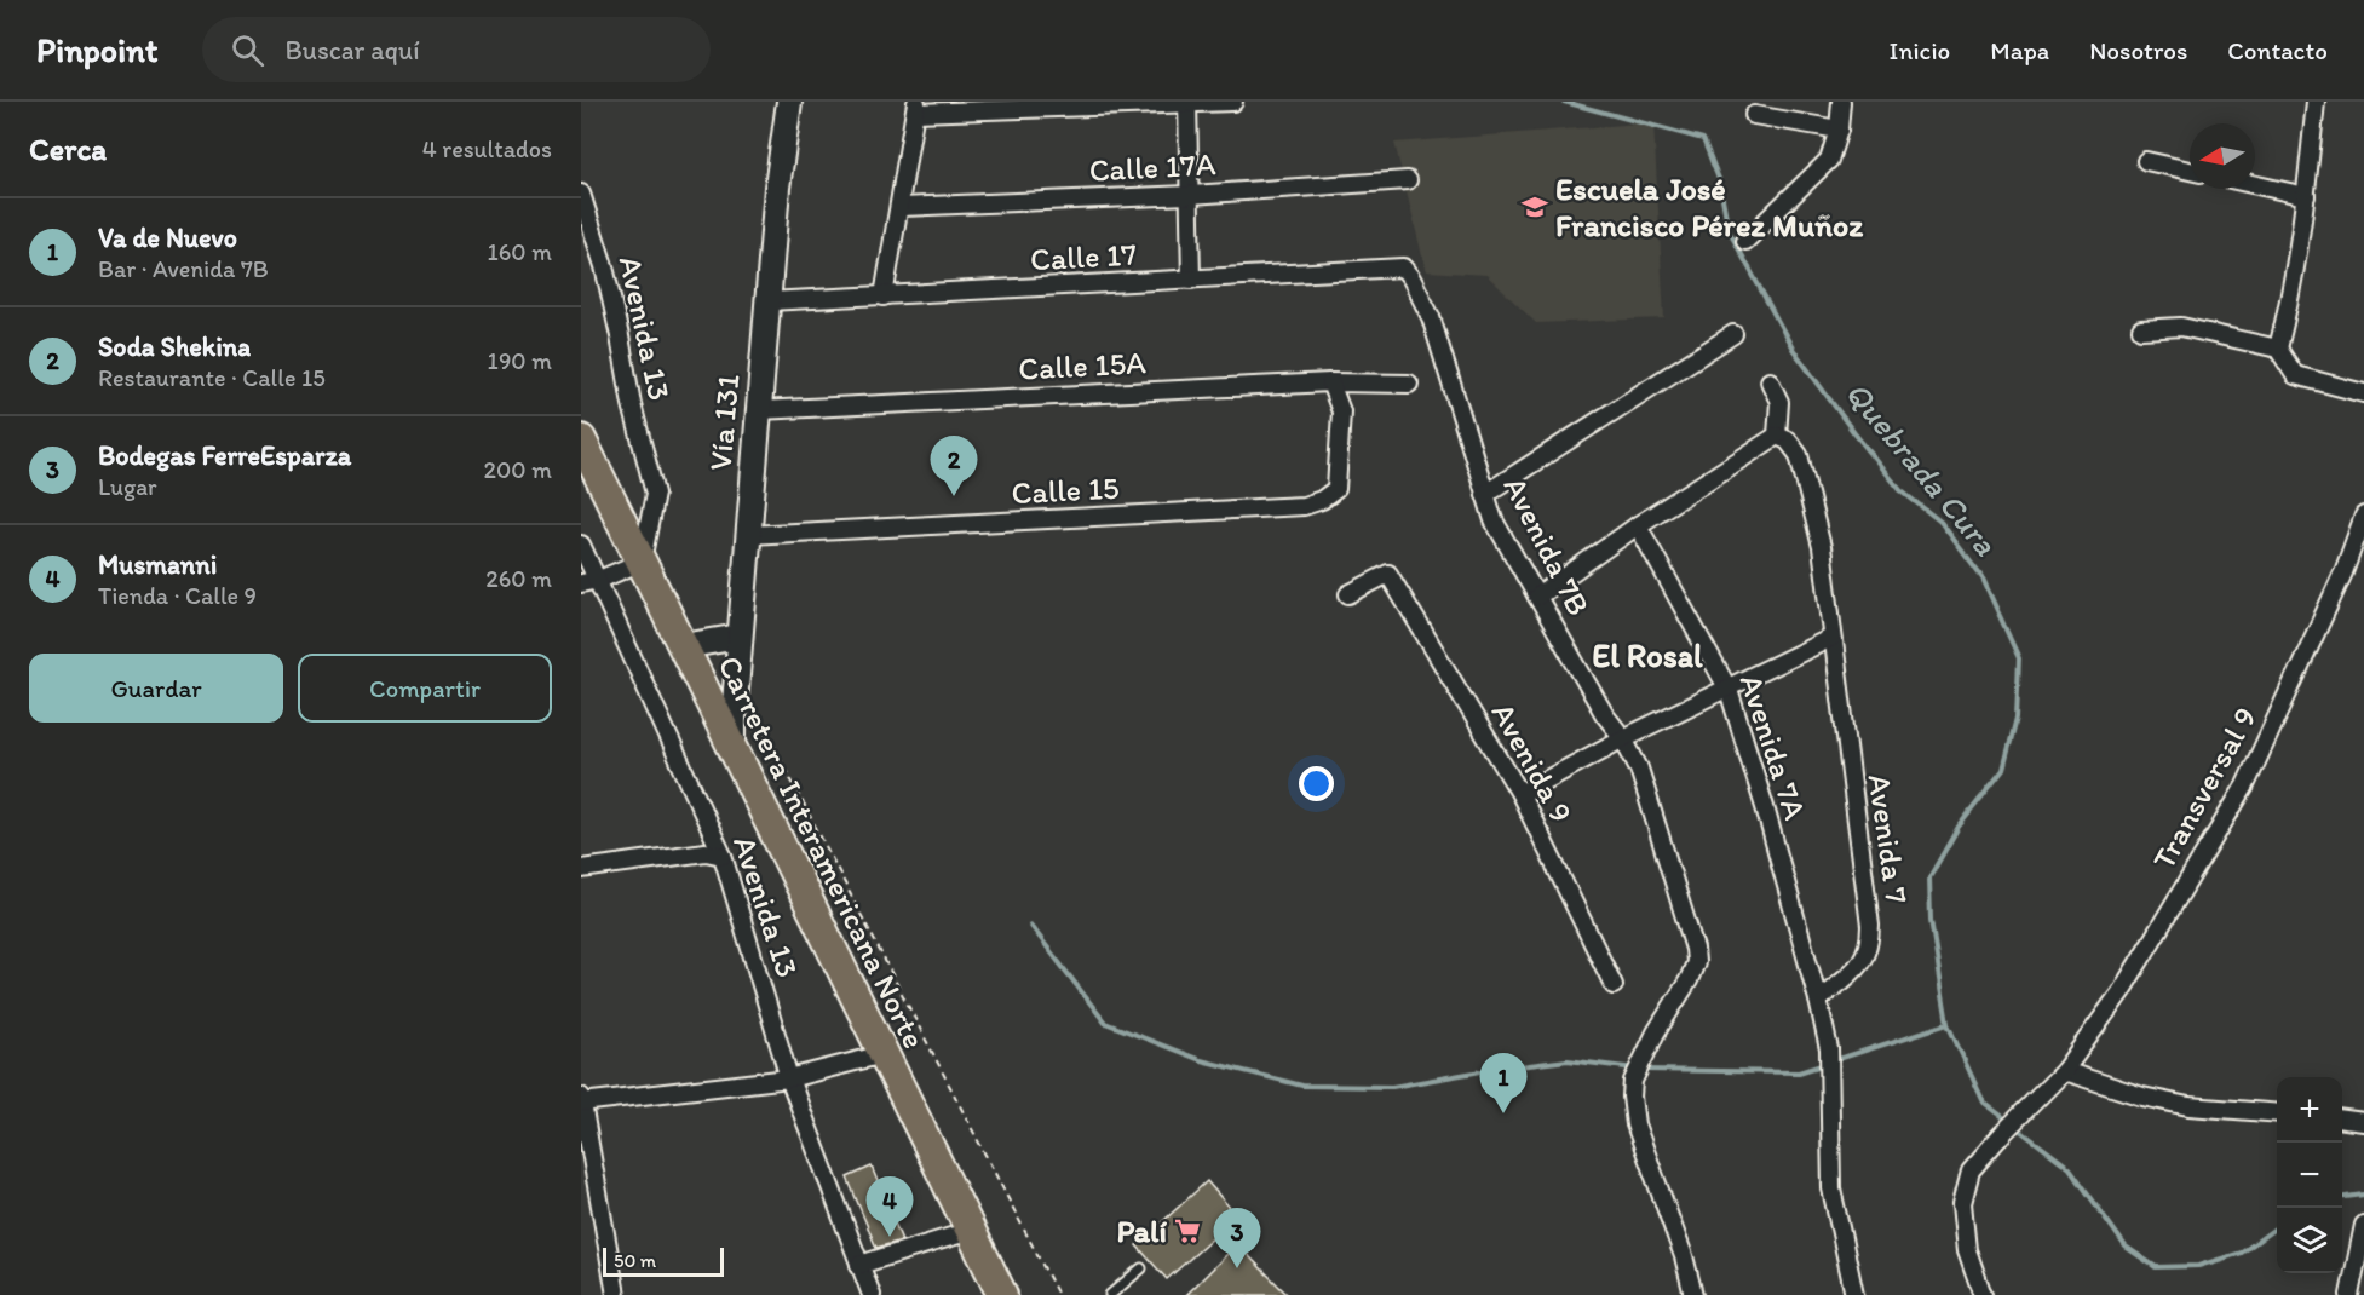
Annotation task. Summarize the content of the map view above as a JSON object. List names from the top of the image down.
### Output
{
  "streets": {
    "highway": ["Carretera Interamericana Norte"],
    "main road": ["Vía 131"],
    "street": [
      "Calle 17A",
      "Calle 17",
      "Avenida 13",
      "Calle 15A",
      "Calle 15",
      "Avenida 7B",
      "Avenida 7A",
      "Avenida 9",
      "Transversal 9",
      "Avenida 7"
    ]
  },
  "crossings": [
    ["Calle 17", "Vía 131"],
    ["Calle 17", "Avenida 7B"],
    ["Avenida 13", "Carretera Interamericana Norte"],
    ["Calle 15A", "Vía 131"],
    ["Calle 15A", "Calle 15"],
    ["Vía 131", "Calle 15"],
    ["Vía 131", "Carretera Interamericana Norte"],
    ["Avenida 7A", "Avenida 7"]
  ],
  "districts": ["El Rosal"],
  "water": ["Quebrada Cura"],
  "places": {
    "school or university": ["Escuela José Francisco Pérez Muñoz"],
    "supermarket": ["Palí"]
  },
  "scale_bar": "50 m",
  "north": "left",
  "page": {
    "header": "Pinpoint",
    "search": "Buscar aquí",
    "nav": [
      "Inicio",
      "Mapa",
      "Nosotros",
      "Contacto"
    ],
    "heading": ["Cerca", "4 resultados"],
    "list": [
      {
        "mark": "1",
        "name": "Va de Nuevo",
        "note": "Bar · Avenida 7B",
        "value": "160 m"
      },
      {
        "mark": "2",
        "name": "Soda Shekina",
        "note": "Restaurante · Calle 15",
        "value": "190 m"
      },
      {
        "mark": "3",
        "name": "Bodegas FerreEsparza",
        "note": "Lugar",
        "value": "200 m"
      },
      {
        "mark": "4",
        "name": "Musmanni",
        "note": "Tienda · Calle 9",
        "value": "260 m"
      }
    ],
    "pins": [
      "2",
      "1",
      "4",
      "3"
    ],
    "buttons": ["Guardar", "Compartir"],
    "map_buttons": ["+", "−"],
    "scale": "50 m"
  }
}
